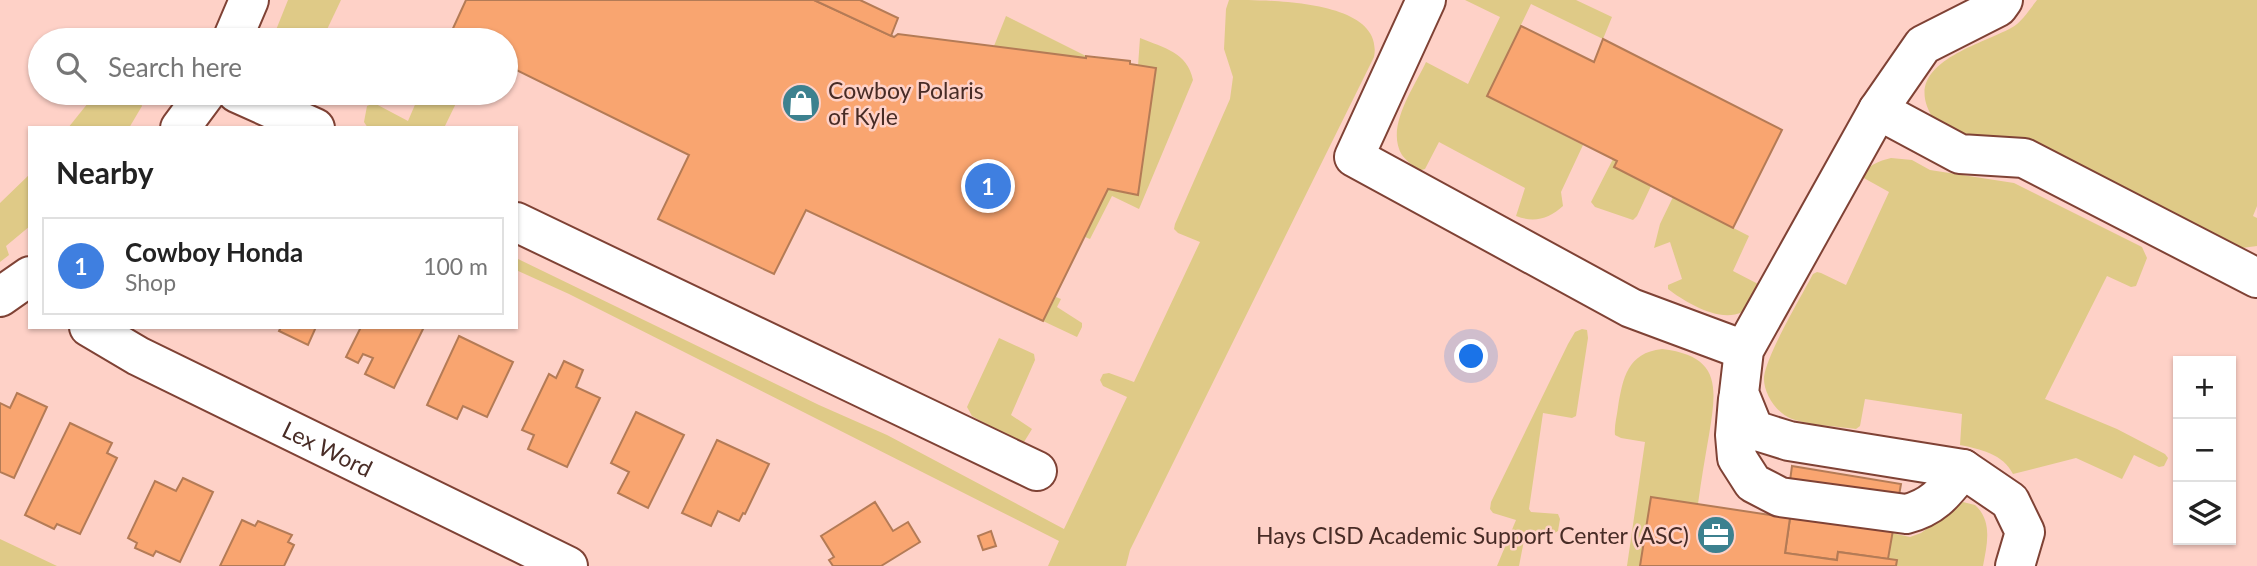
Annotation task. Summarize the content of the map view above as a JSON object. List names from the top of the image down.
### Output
{
  "streets": {
    "street": ["Lex Word"]
  },
  "places": {
    "shop": ["Cowboy Polaris of Kyle"],
    "office": ["Hays CISD Academic Support Center (ASC)"]
  },
  "page": {
    "search": "Search here",
    "heading": "Nearby",
    "pins": "1",
    "list": [
      {
        "mark": "1",
        "name": "Cowboy Honda",
        "note": "Shop",
        "value": "100 m"
      }
    ],
    "map_buttons": ["+", "−"]
  }
}
